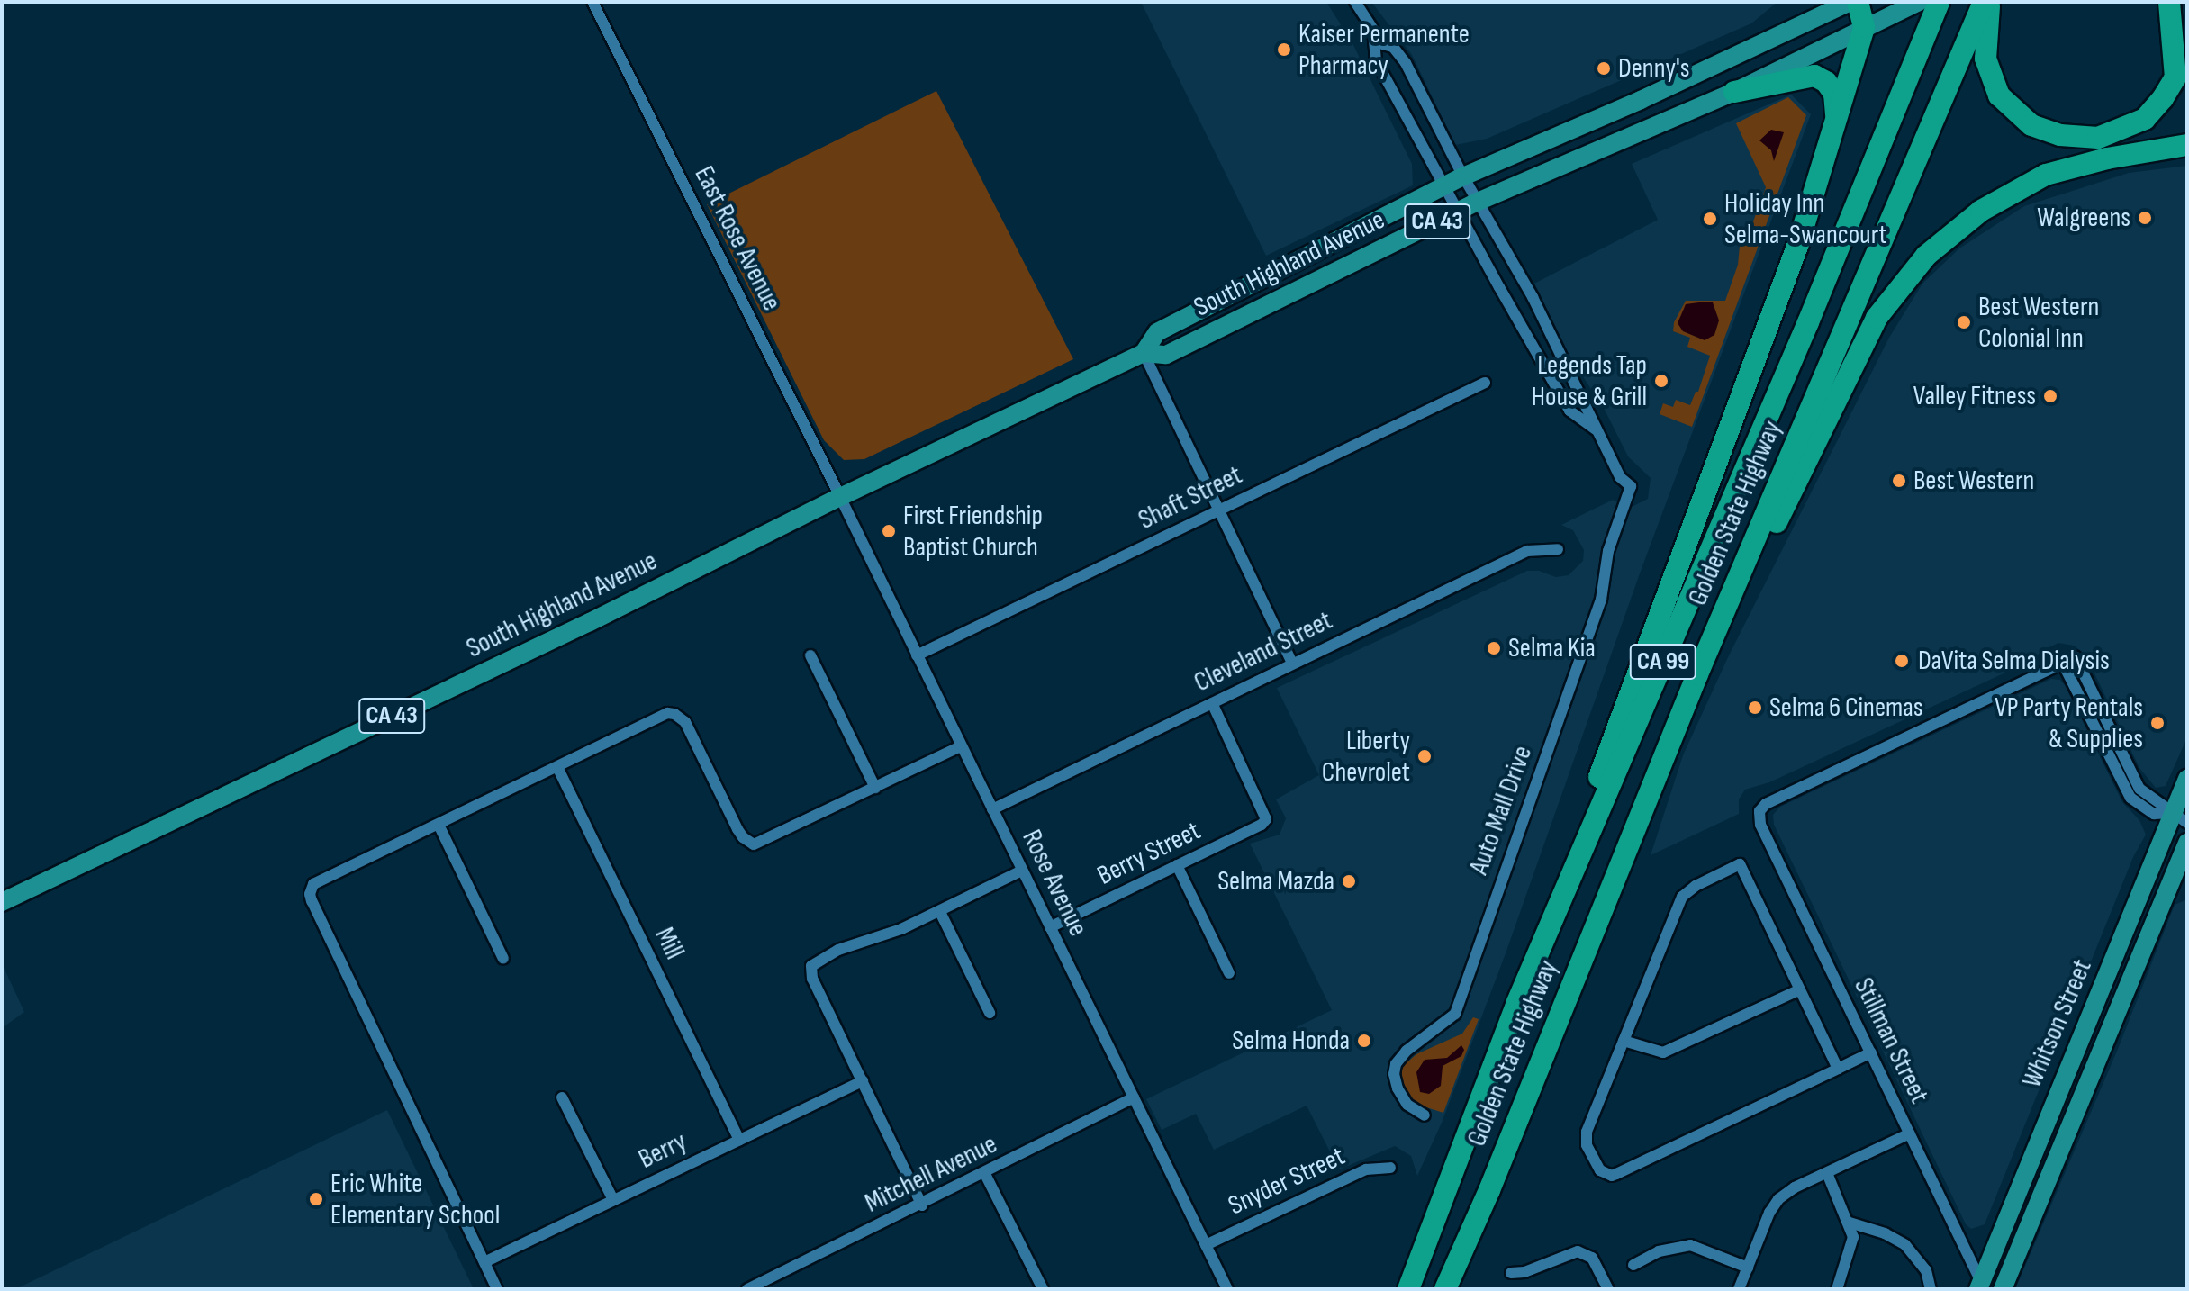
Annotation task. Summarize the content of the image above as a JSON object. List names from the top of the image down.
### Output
{
  "streets": {
    "highway": ["Golden State Highway", "CA 99"],
    "main road": ["CA 43", "South Highland Avenue", "Whitson Street"],
    "street": [
      "East Rose Avenue",
      "Shaft Street",
      "Cleveland Street",
      "Auto Mall Drive",
      "Berry Street",
      "Rose Avenue",
      "Mill",
      "Stillman Street",
      "Berry",
      "Mitchell Avenue",
      "Snyder Street"
    ]
  },
  "crossings": [
    ["CA 43", "South Highland Avenue"],
    ["East Rose Avenue", "South Highland Avenue"],
    ["East Rose Avenue", "Rose Avenue"],
    ["South Highland Avenue", "Rose Avenue"],
    ["Shaft Street", "Rose Avenue"],
    ["Cleveland Street", "Berry Street"],
    ["Cleveland Street", "Rose Avenue"],
    ["Berry Street", "Rose Avenue"],
    ["Rose Avenue", "Mitchell Avenue"],
    ["Rose Avenue", "Snyder Street"],
    ["Mill", "Berry"],
    ["Whitson Street", "Stillman Street"]
  ],
  "places": [
    "Kaiser Permanente Pharmacy",
    "Denny's",
    "Walgreens",
    "Holiday Inn Selma-Swancourt",
    "Best Western Colonial Inn",
    "Legends Tap House & Grill",
    "Valley Fitness",
    "Best Western",
    "First Friendship Baptist Church",
    "Selma Kia",
    "DaVita Selma Dialysis",
    "Selma 6 Cinemas",
    "VP Party Rentals & Supplies",
    "Liberty Chevrolet",
    "Selma Mazda",
    "Selma Honda",
    "Eric White Elementary School"
  ]
}
